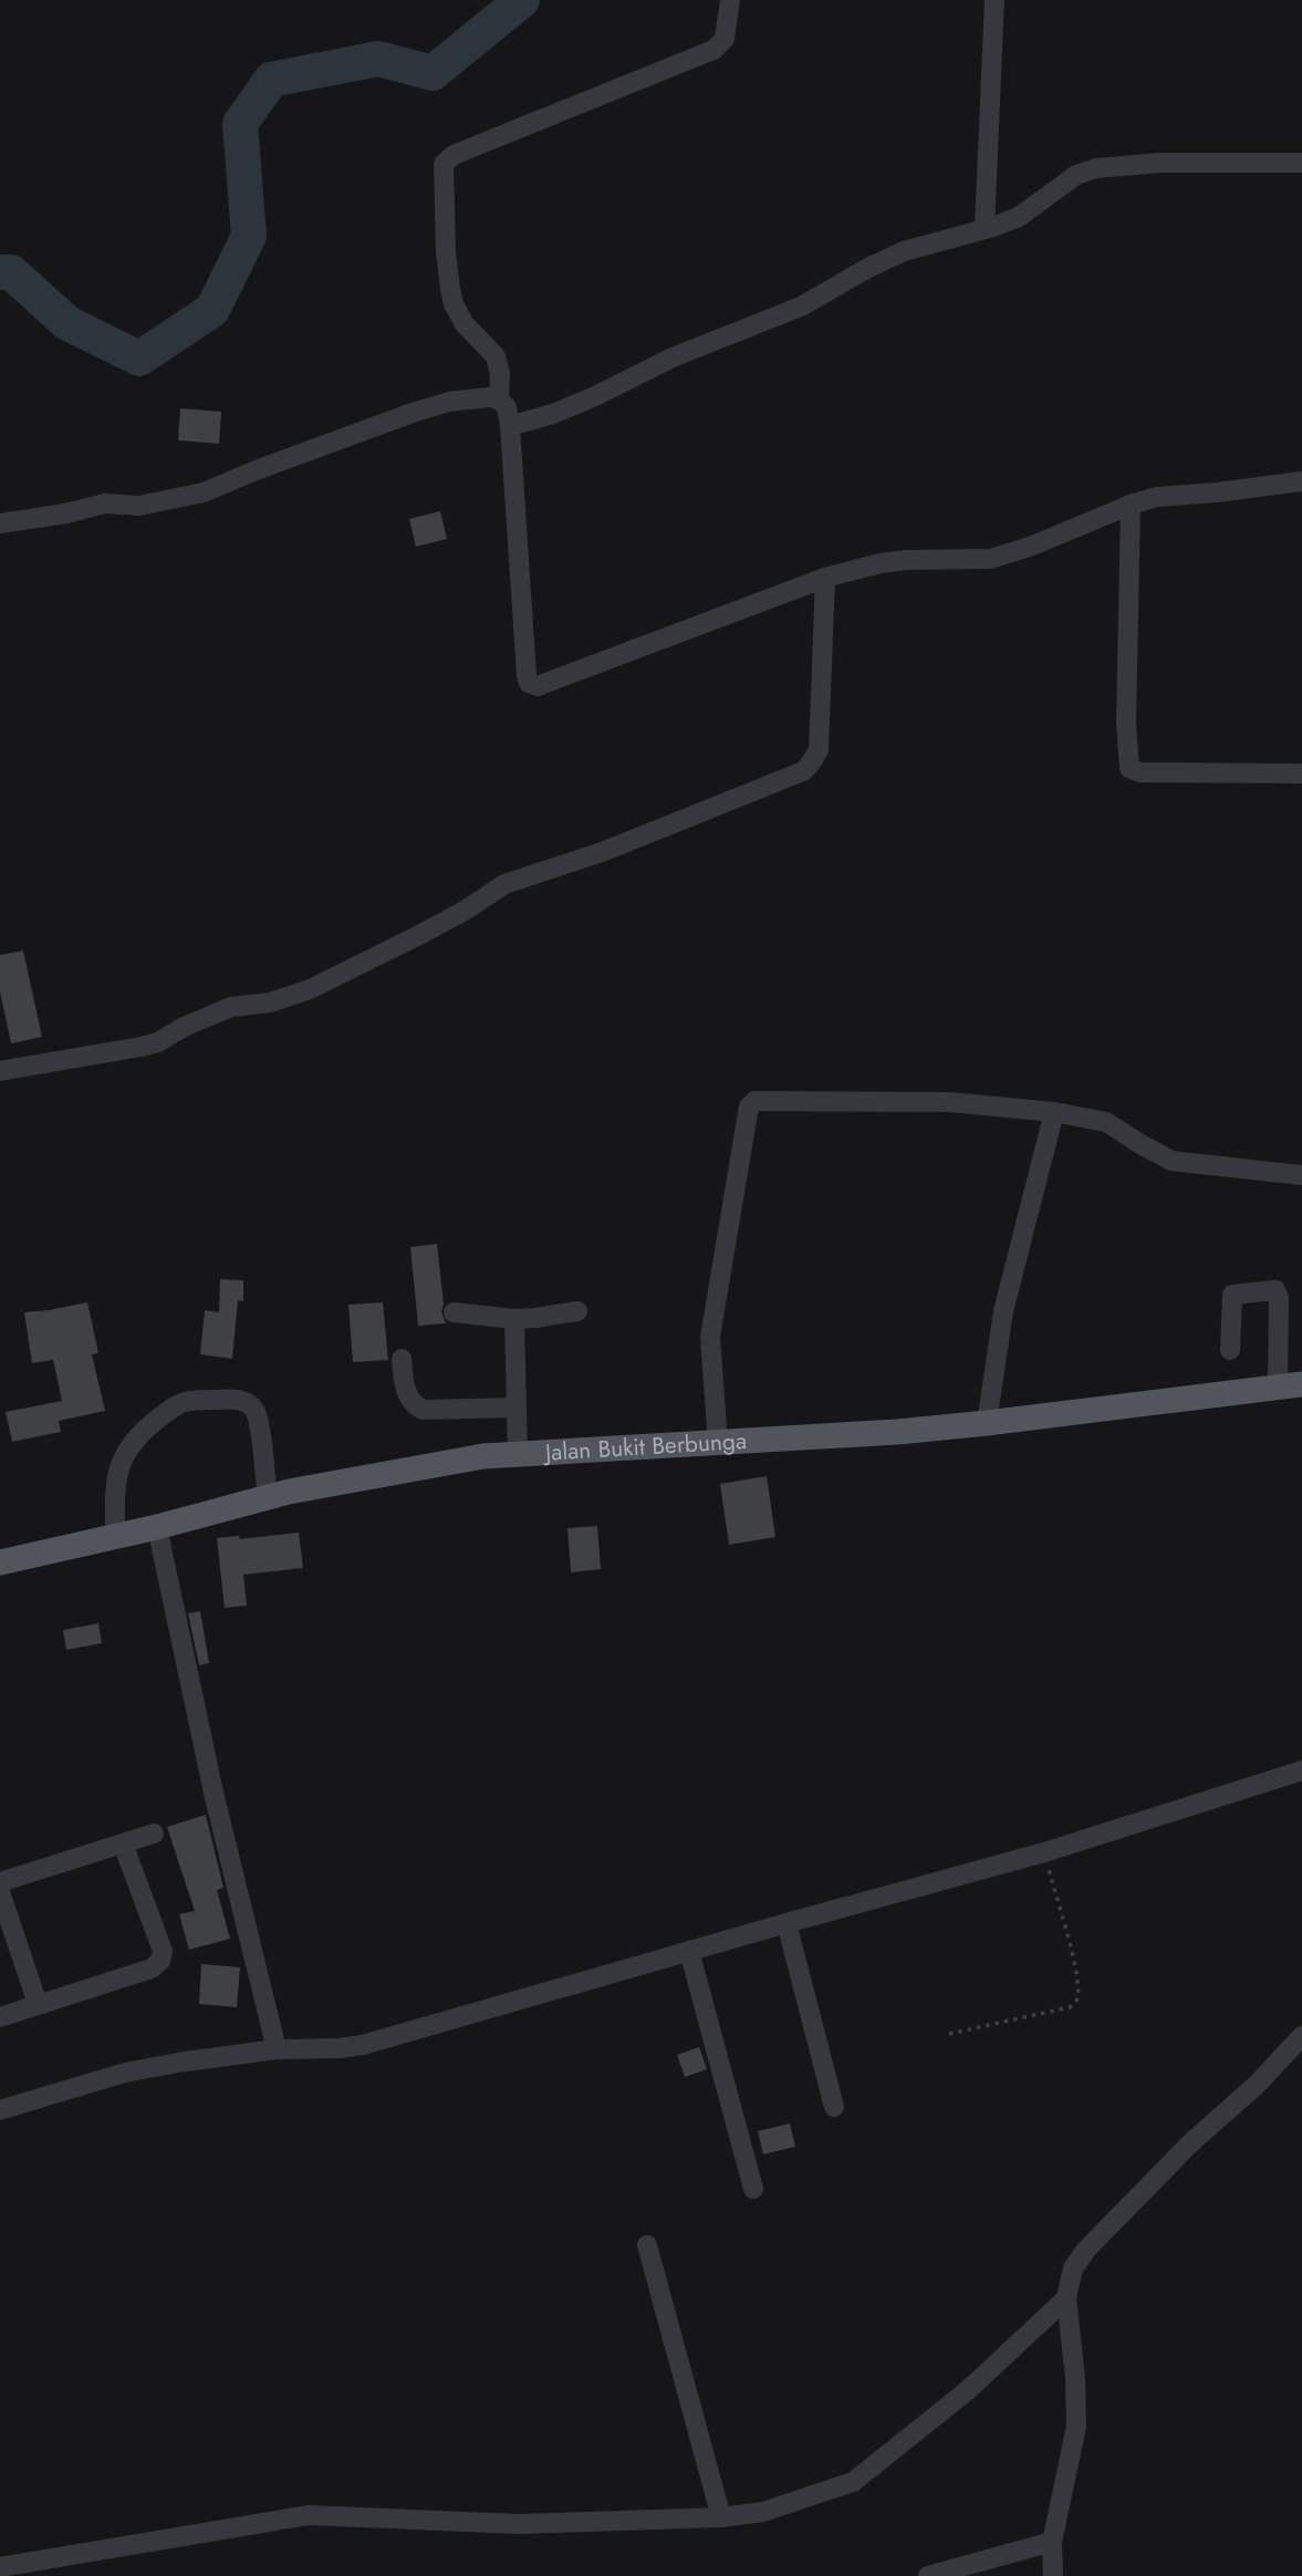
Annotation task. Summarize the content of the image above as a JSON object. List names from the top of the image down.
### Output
{
  "streets": {
    "main road": ["Jalan Bukit Berbunga"]
  }
}
